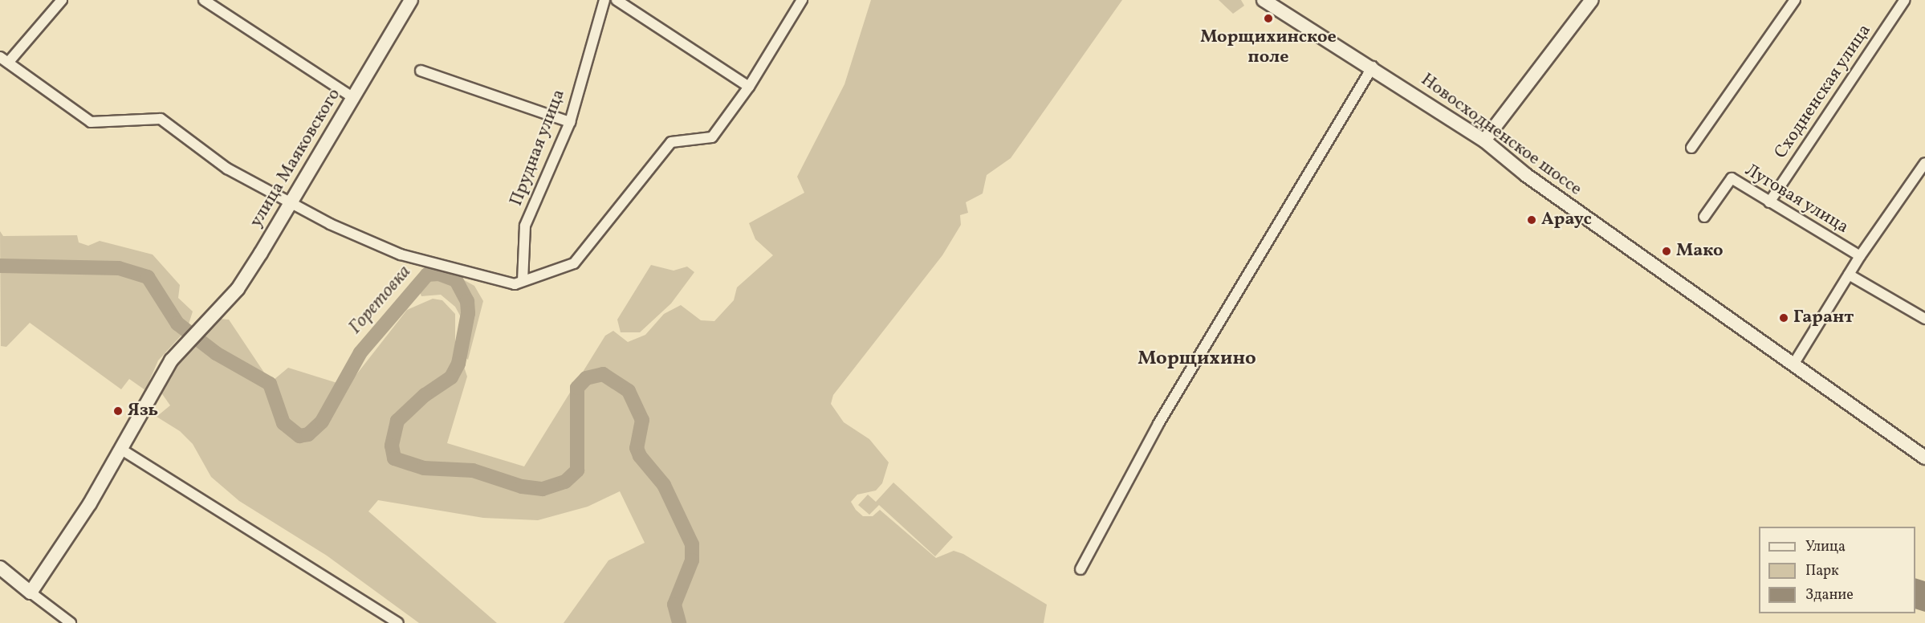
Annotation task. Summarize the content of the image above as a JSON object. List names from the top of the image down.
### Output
{
  "streets": {
    "street": [
      "Сходненская улица",
      "Новосходненское шоссе",
      "Прудная улица",
      "улица Маяковского",
      "Луговая улица"
    ]
  },
  "crossings": [
    ["Сходненская улица", "Луговая улица"]
  ],
  "districts": ["Морщихино"],
  "water": ["Горетовка"],
  "places": [
    "Морщихинское поле",
    "Араус",
    "Мако",
    "Гарант",
    "Язь"
  ],
  "legend": ["Улица", "Парк", "Здание"]
}
